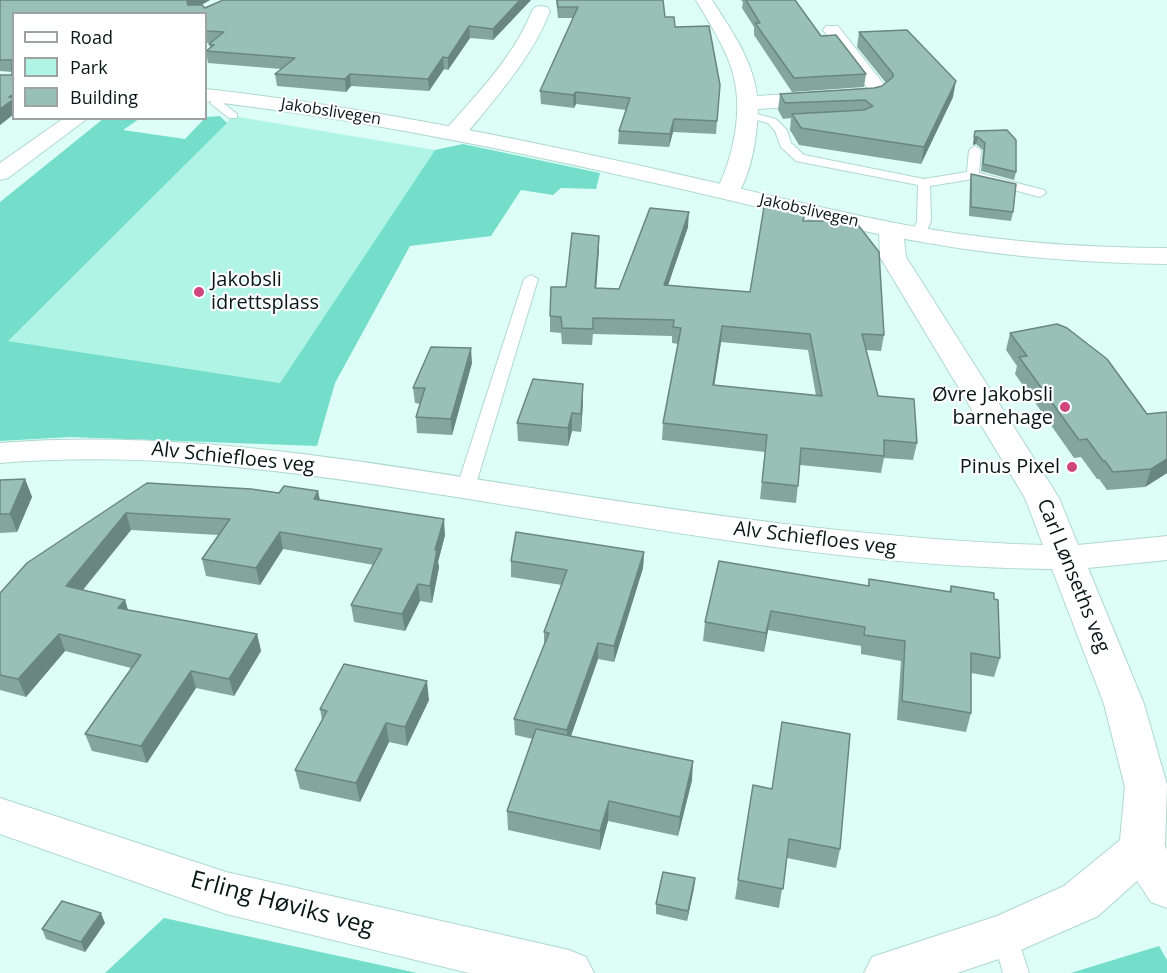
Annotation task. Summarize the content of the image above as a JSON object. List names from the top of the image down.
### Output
{
  "streets": {
    "street": [
      "Jakobslivegen",
      "Alv Schiefloes veg",
      "Carl Lønseths veg",
      "Erling Høviks veg"
    ]
  },
  "crossings": [
    ["Jakobslivegen", "Carl Lønseths veg"],
    ["Alv Schiefloes veg", "Carl Lønseths veg"]
  ],
  "places": ["Jakobsli idrettsplass", "Øvre Jakobsli barnehage", "Pinus Pixel"],
  "legend": ["Road", "Park", "Building"]
}
